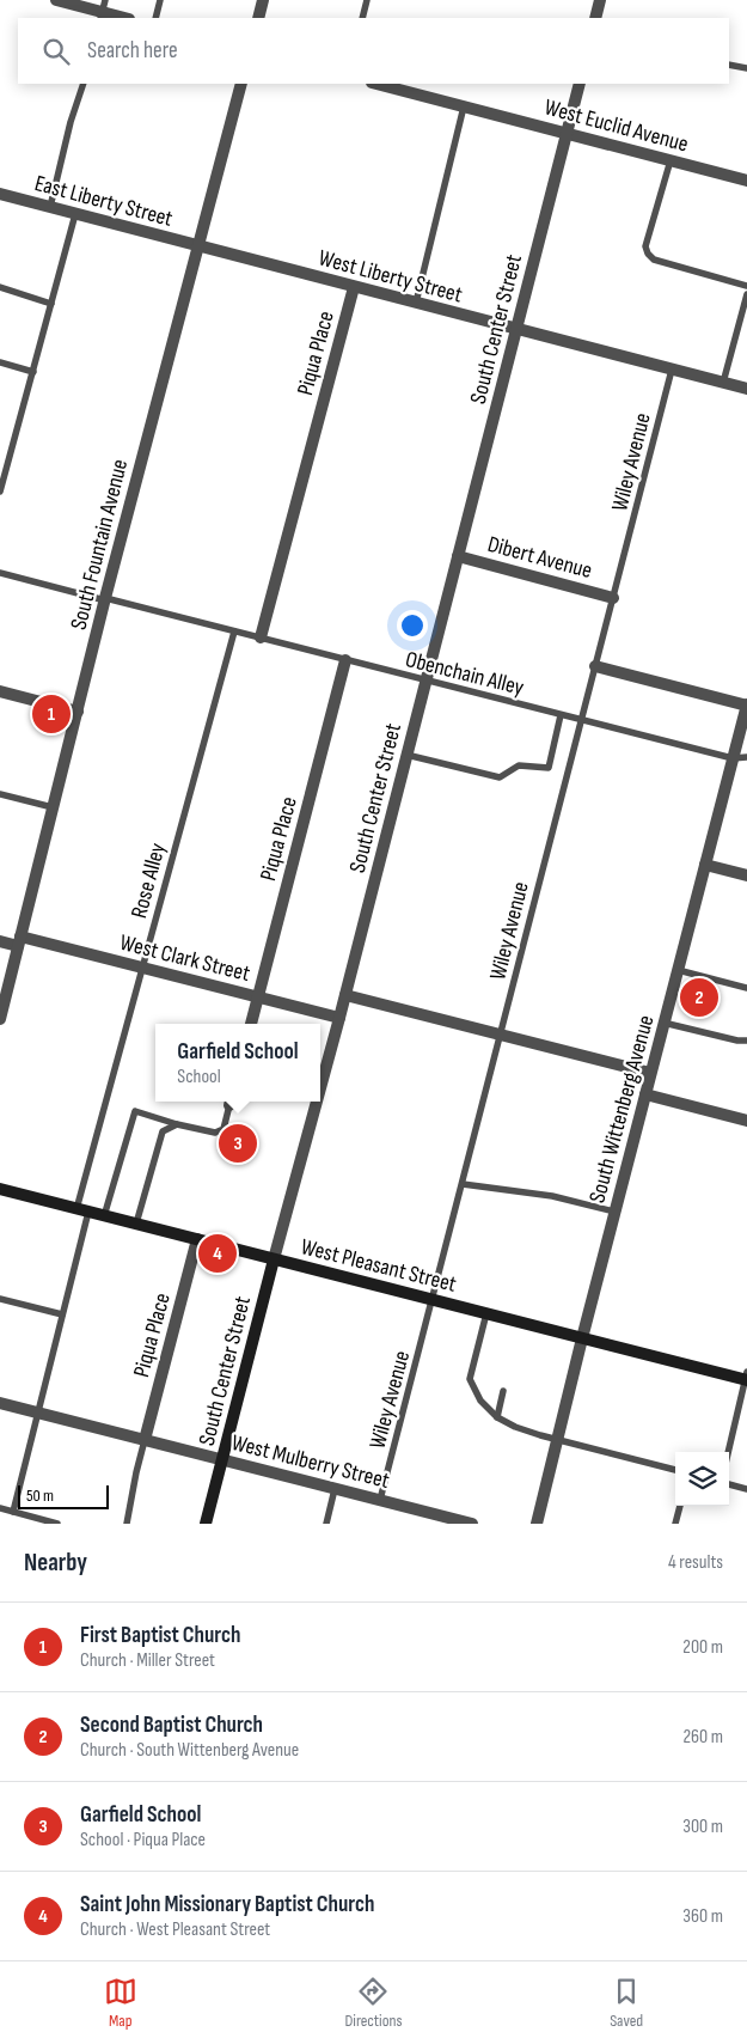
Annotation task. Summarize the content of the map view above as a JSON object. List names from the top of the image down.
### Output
{
  "streets": {
    "street": [
      "West Euclid Avenue",
      "East Liberty Street",
      "West Liberty Street",
      "South Center Street",
      "Piqua Place",
      "South Fountain Avenue",
      "Dibert Avenue",
      "West Clark Street",
      "South Wittenberg Avenue",
      "West Pleasant Street",
      "West Mulberry Street"
    ],
    "lane": ["Wiley Avenue", "Obenchain Alley", "Rose Alley"]
  },
  "crossings": [
    ["West Euclid Avenue", "South Center Street"],
    ["East Liberty Street", "West Liberty Street"],
    ["East Liberty Street", "South Fountain Avenue"],
    ["West Liberty Street", "South Center Street"],
    ["West Liberty Street", "Piqua Place"],
    ["West Liberty Street", "Wiley Avenue"],
    ["West Liberty Street", "South Fountain Avenue"],
    ["South Center Street", "Dibert Avenue"],
    ["South Center Street", "Obenchain Alley"],
    ["South Center Street", "West Clark Street"],
    ["South Center Street", "West Pleasant Street"],
    ["South Center Street", "West Mulberry Street"],
    ["Piqua Place", "Obenchain Alley"],
    ["Piqua Place", "West Clark Street"],
    ["Piqua Place", "West Pleasant Street"],
    ["Piqua Place", "West Mulberry Street"],
    ["Wiley Avenue", "Dibert Avenue"],
    ["Wiley Avenue", "Obenchain Alley"],
    ["Wiley Avenue", "West Pleasant Street"],
    ["Wiley Avenue", "West Mulberry Street"],
    ["South Fountain Avenue", "Obenchain Alley"],
    ["South Fountain Avenue", "West Clark Street"],
    ["Obenchain Alley", "Rose Alley"],
    ["Obenchain Alley", "South Wittenberg Avenue"],
    ["Rose Alley", "West Clark Street"],
    ["Rose Alley", "West Pleasant Street"],
    ["Rose Alley", "West Mulberry Street"],
    ["South Wittenberg Avenue", "West Pleasant Street"]
  ],
  "scale_bar": "50 m",
  "page": {
    "search": "Search here",
    "pins": [
      "1",
      "2",
      "3",
      "4"
    ],
    "popup": ["Garfield School", "School"],
    "scale": "50 m",
    "heading": ["Nearby", "4 results"],
    "list": [
      {
        "mark": "1",
        "name": "First Baptist Church",
        "note": "Church · Miller Street",
        "value": "200 m"
      },
      {
        "mark": "2",
        "name": "Second Baptist Church",
        "note": "Church · South Wittenberg Avenue",
        "value": "260 m"
      },
      {
        "mark": "3",
        "name": "Garfield School",
        "note": "School · Piqua Place",
        "value": "300 m"
      },
      {
        "mark": "4",
        "name": "Saint John Missionary Baptist Church",
        "note": "Church · West Pleasant Street",
        "value": "360 m"
      }
    ],
    "nav": ["Map", "Directions", "Saved"]
  }
}
